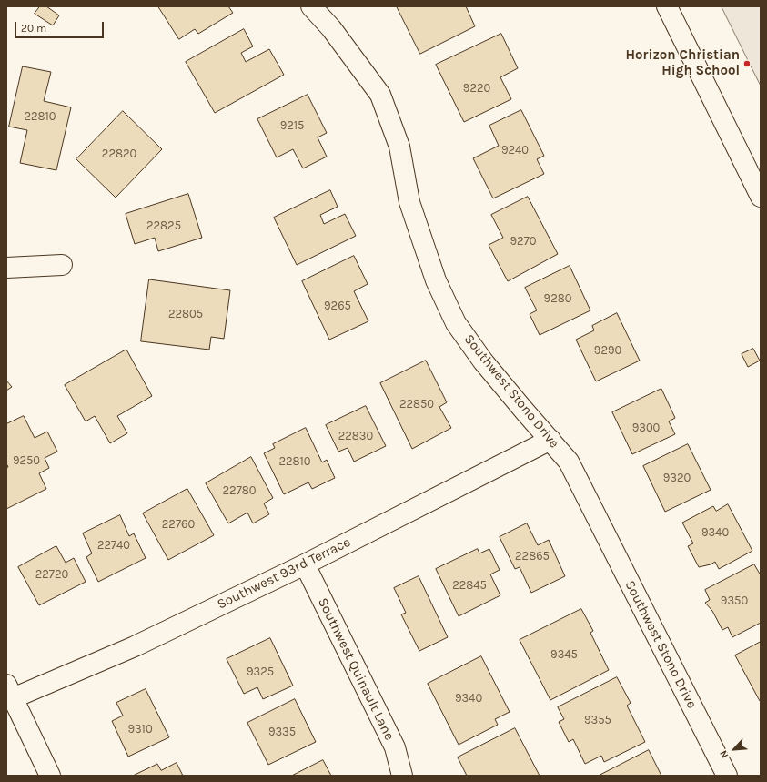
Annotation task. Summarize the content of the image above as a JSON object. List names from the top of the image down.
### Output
{
  "streets": {
    "street": ["Southwest Stono Drive", "Southwest 93rd Terrace", "Southwest Quinault Lane"]
  },
  "crossings": [
    ["Southwest Stono Drive", "Southwest 93rd Terrace"],
    ["Southwest 93rd Terrace", "Southwest Quinault Lane"]
  ],
  "places": ["Horizon Christian High School"],
  "house_numbers": [
    "9220",
    "22810",
    "9215",
    "9240",
    "22820",
    "22825",
    "9270",
    "9280",
    "9265",
    "22805",
    "9290",
    "22850",
    "9300",
    "22830",
    "9250",
    "22810",
    "9320",
    "22780",
    "22760",
    "9340",
    "22740",
    "22865",
    "22720",
    "22845",
    "9350",
    "9345",
    "9325",
    "9340",
    "9355",
    "9310",
    "9335"
  ],
  "scale_bar": "20 m",
  "north": "bottom left"
}
